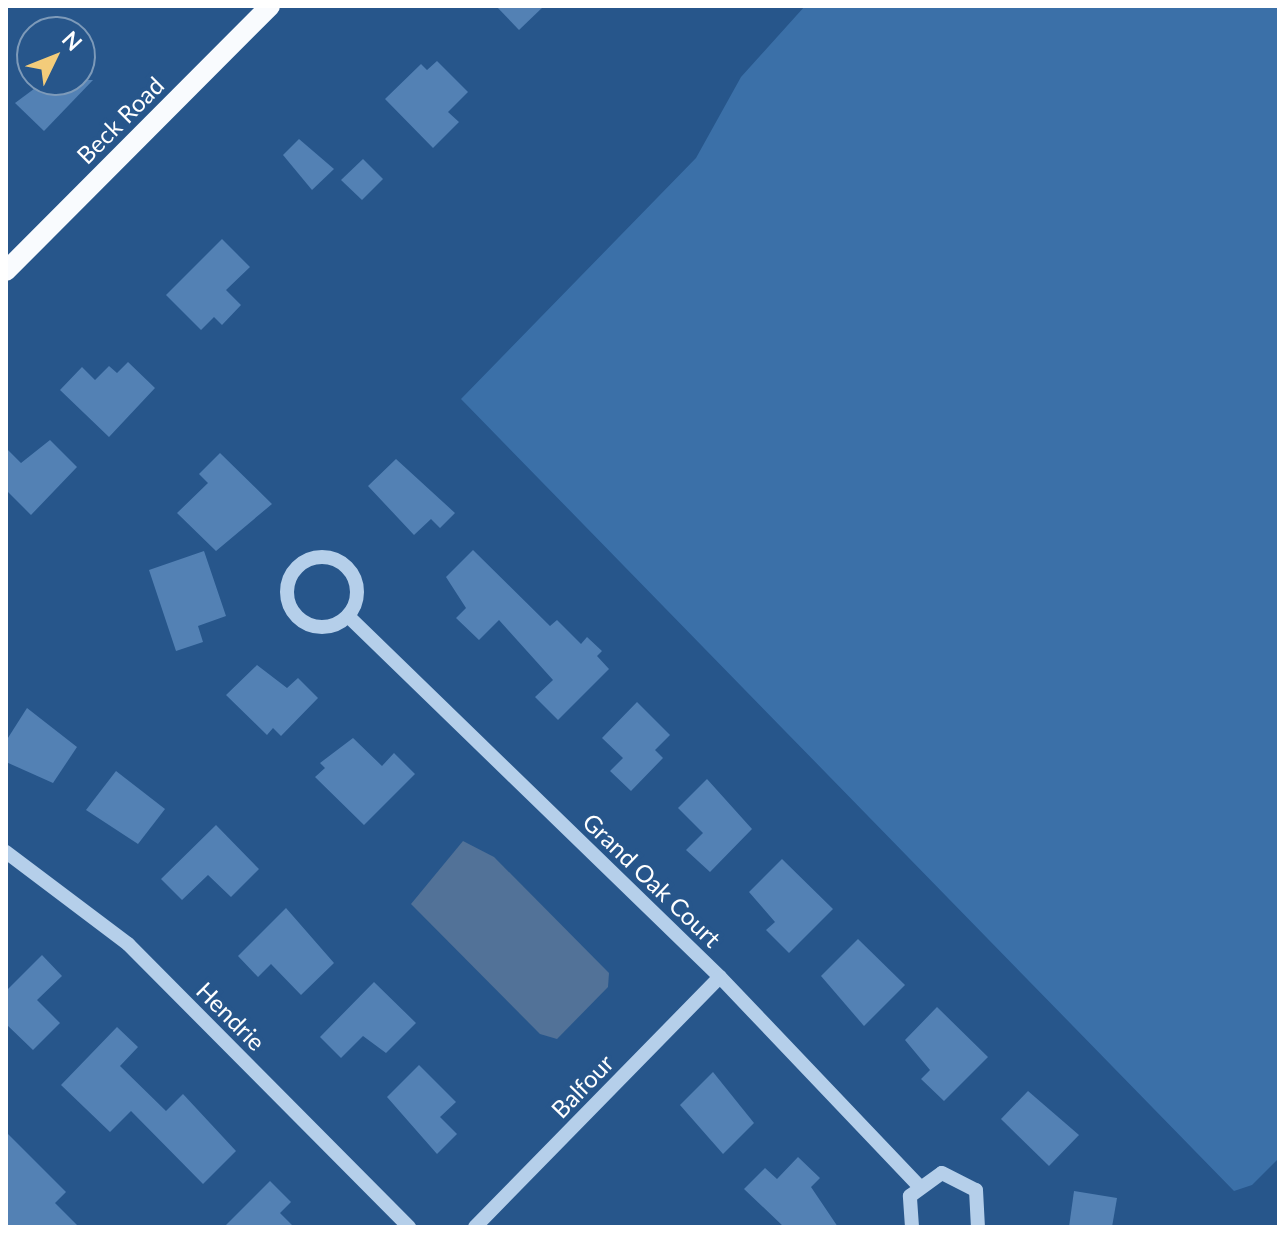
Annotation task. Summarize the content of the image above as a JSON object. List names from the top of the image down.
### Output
{
  "streets": {
    "main road": ["Beck Road"],
    "street": ["Grand Oak Court", "Hendrie", "Balfour"]
  },
  "crossings": [
    ["Grand Oak Court", "Balfour"]
  ],
  "north": "top right"
}
